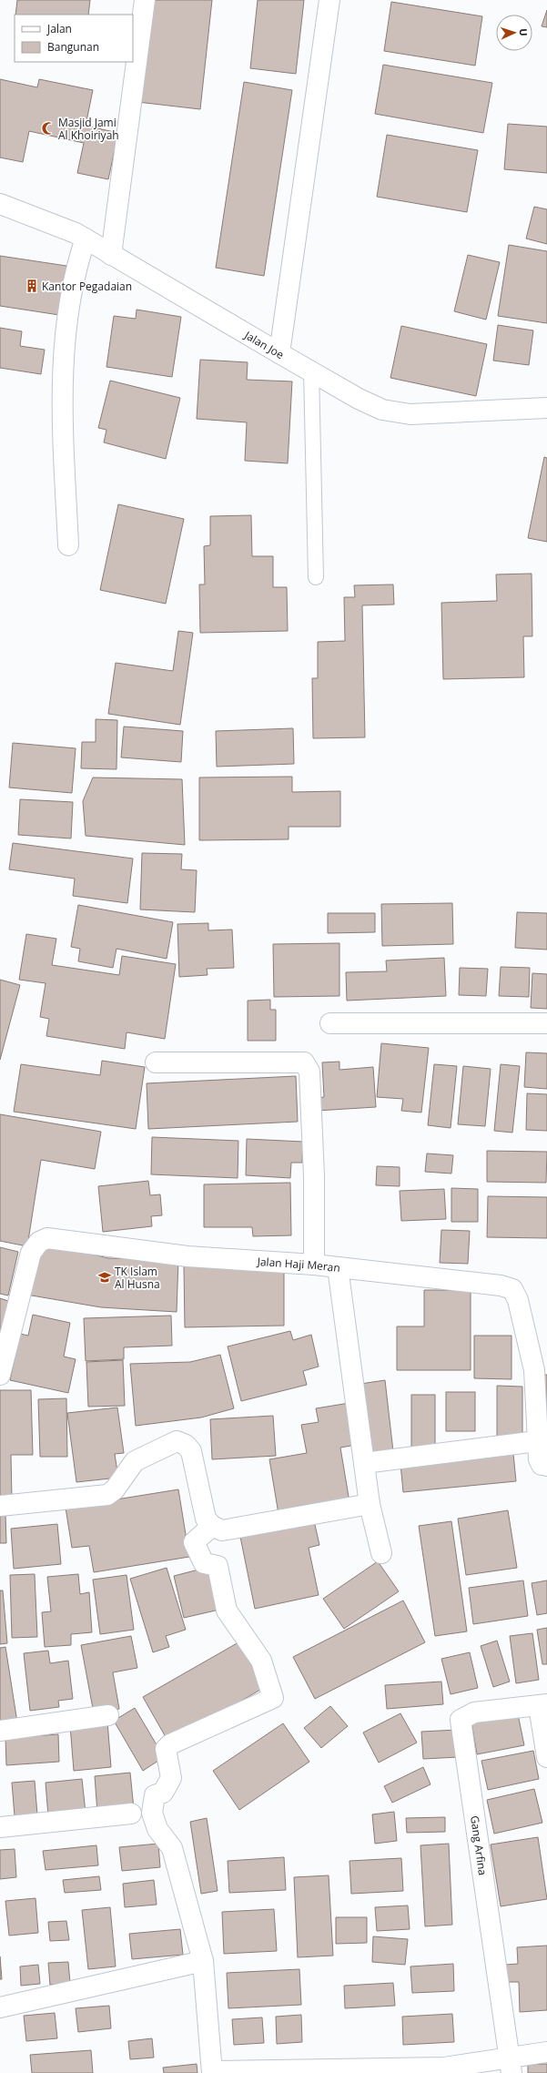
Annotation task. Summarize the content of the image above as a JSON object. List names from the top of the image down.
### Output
{
  "streets": {
    "street": ["Jalan Joe", "Jalan Haji Meran", "Gang Arfina"]
  },
  "places": {
    "mosque": ["Masjid Jami Al Khoiriyah"],
    "building": ["Kantor Pegadaian"],
    "school or university": ["TK Islam Al Husna"]
  },
  "legend": ["Jalan", "Bangunan"],
  "north": "right"
}
